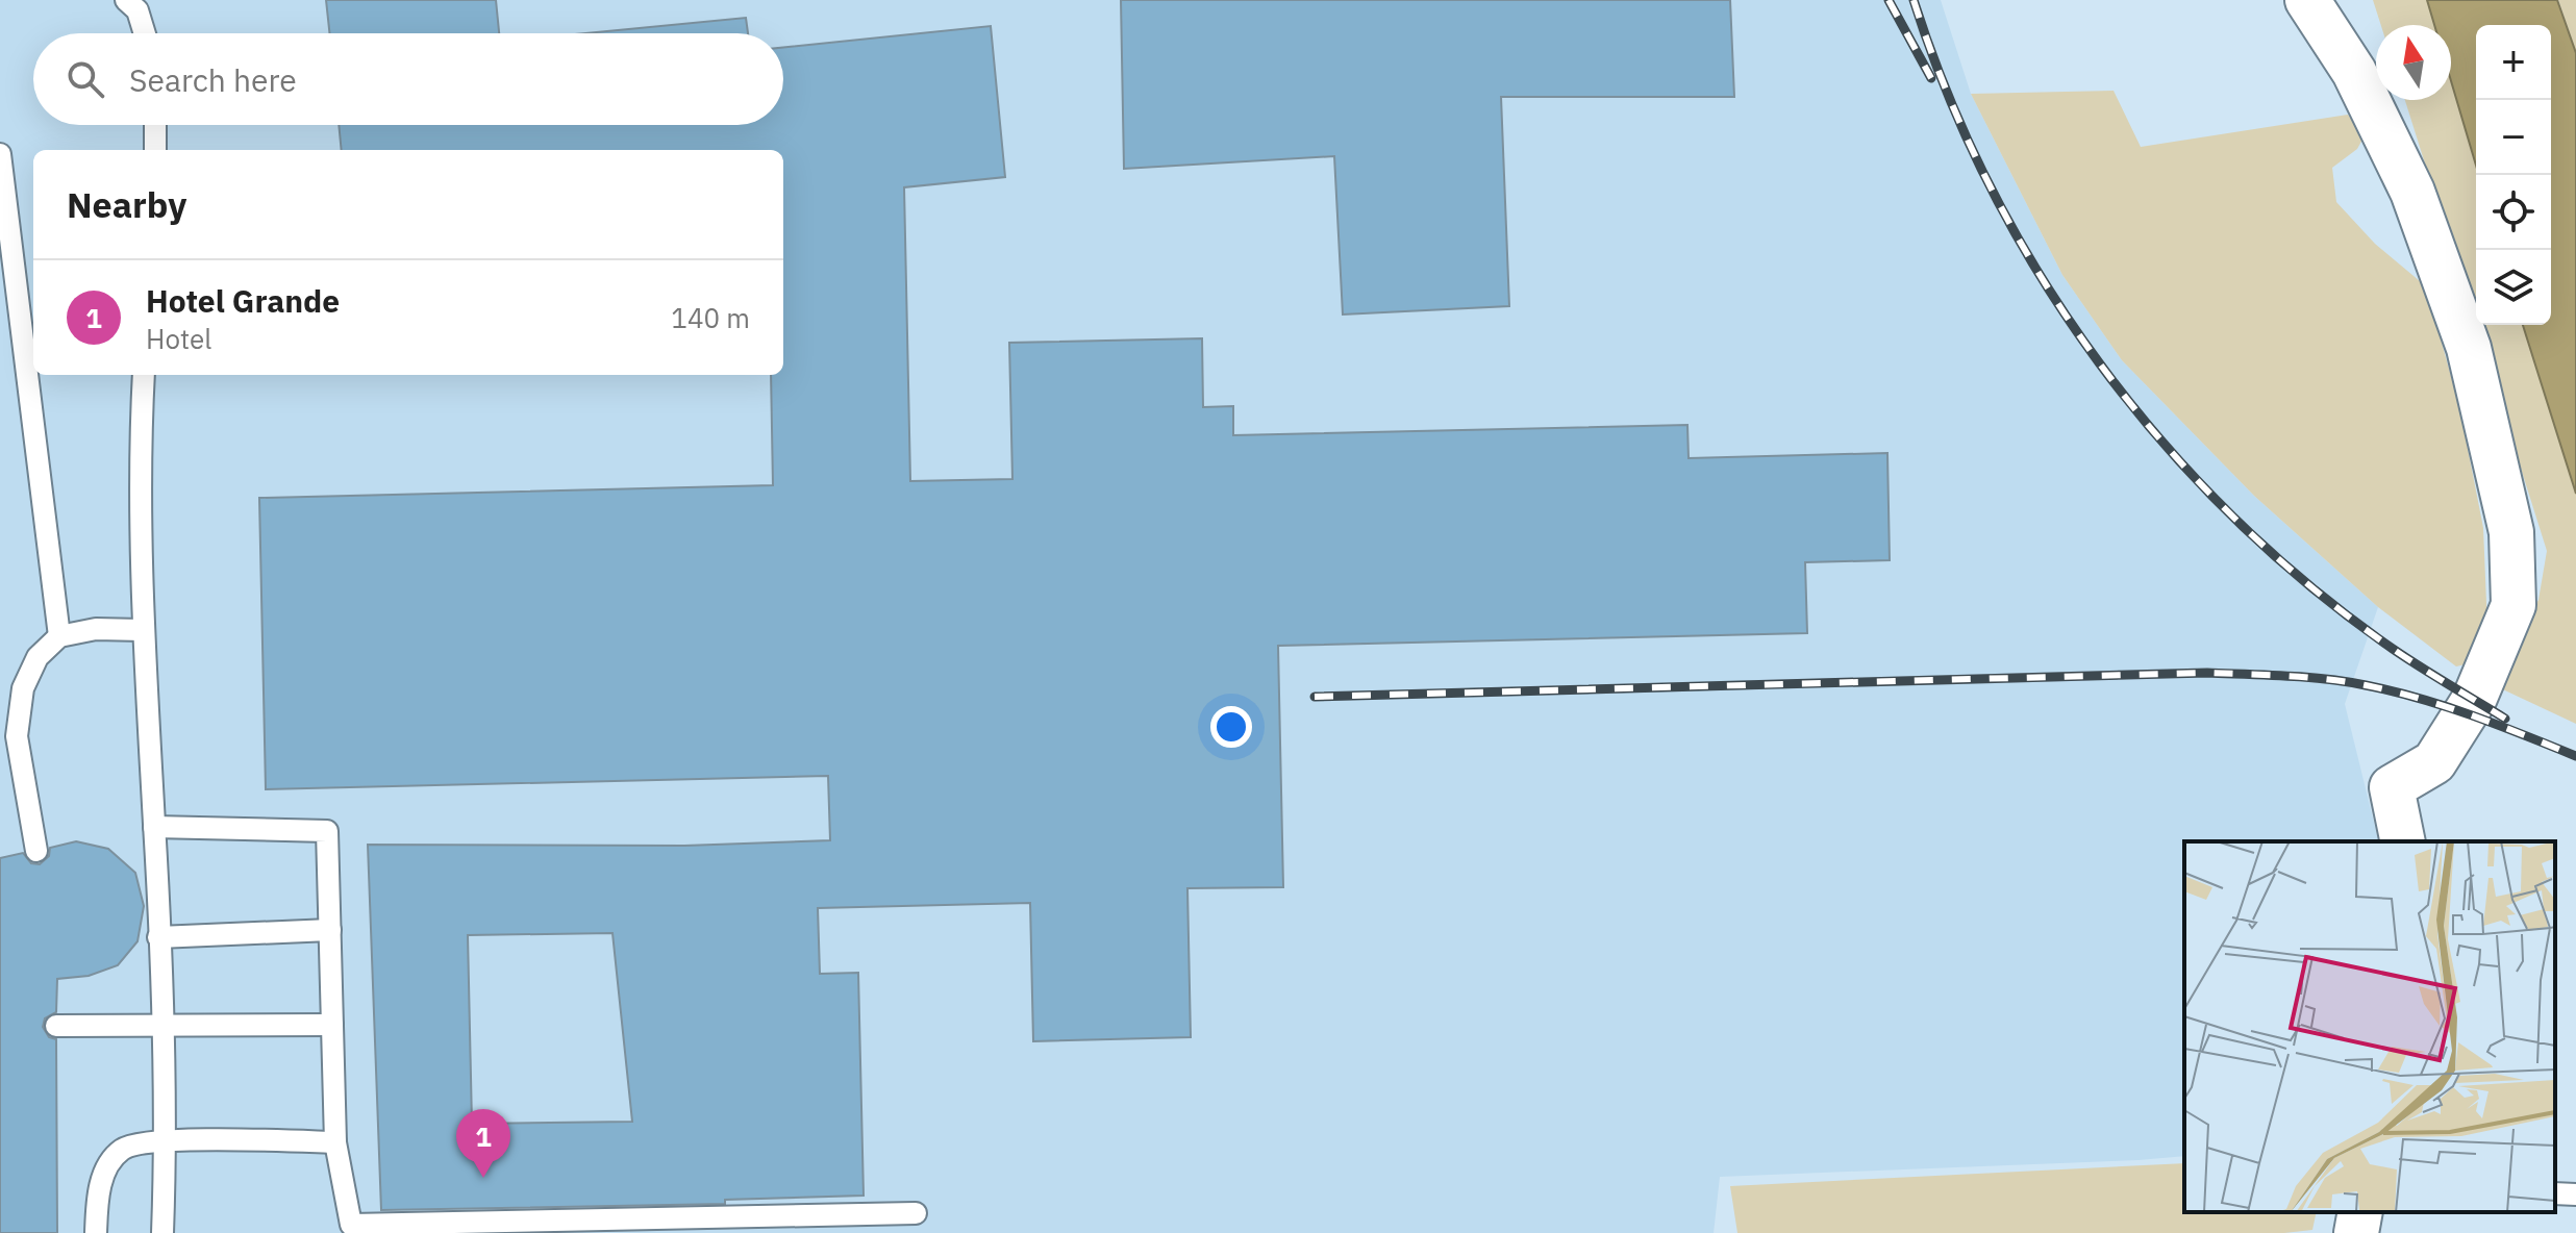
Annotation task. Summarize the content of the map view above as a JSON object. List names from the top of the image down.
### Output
{
  "north": "top",
  "page": {
    "map_buttons": ["+", "−"],
    "search": "Search here",
    "heading": "Nearby",
    "list": [
      {
        "mark": "1",
        "name": "Hotel Grande",
        "note": "Hotel",
        "value": "140 m"
      }
    ],
    "pins": "1"
  }
}
